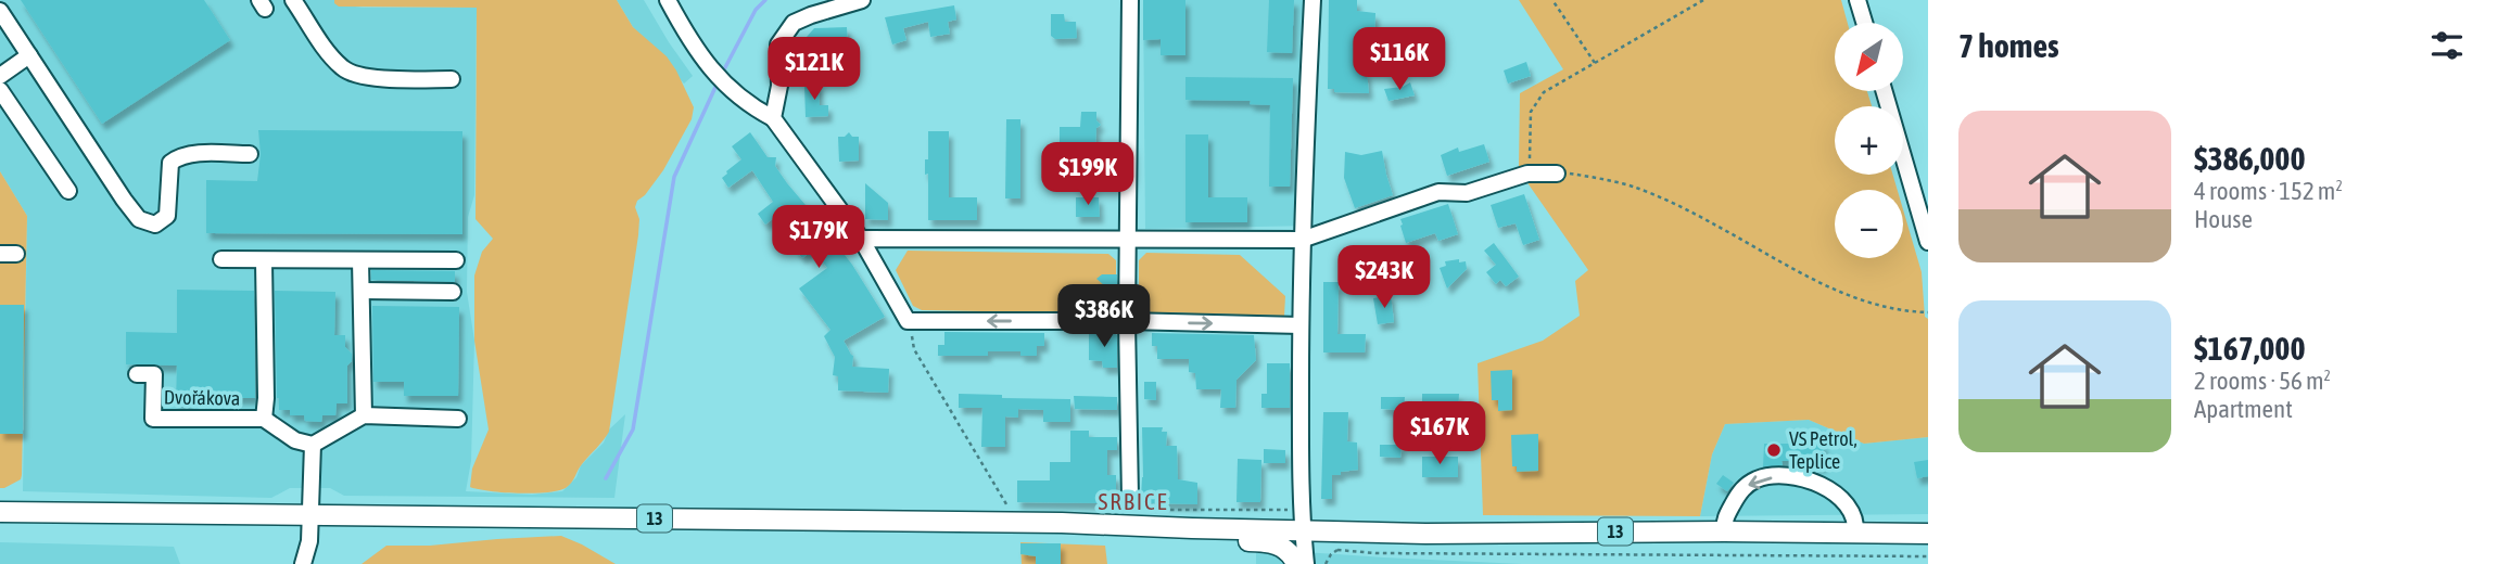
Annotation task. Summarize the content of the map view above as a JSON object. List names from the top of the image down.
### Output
{
  "streets": {
    "main road": ["13"],
    "street": ["Dvořákova"]
  },
  "districts": ["SRBICE"],
  "places": ["VS Petrol, Teplice"],
  "north": "bottom left",
  "page": {
    "heading": "7 homes",
    "map_buttons": ["+", "−"],
    "price": [
      "$116K",
      "$121K",
      "$199K",
      "$179K",
      "$243K",
      "$386K",
      "$167K"
    ],
    "list": [
      {
        "name": "$386,000",
        "note": "4 rooms · 152 m² · House"
      },
      {
        "name": "$167,000",
        "note": "2 rooms · 56 m² · Apartment"
      }
    ]
  }
}
